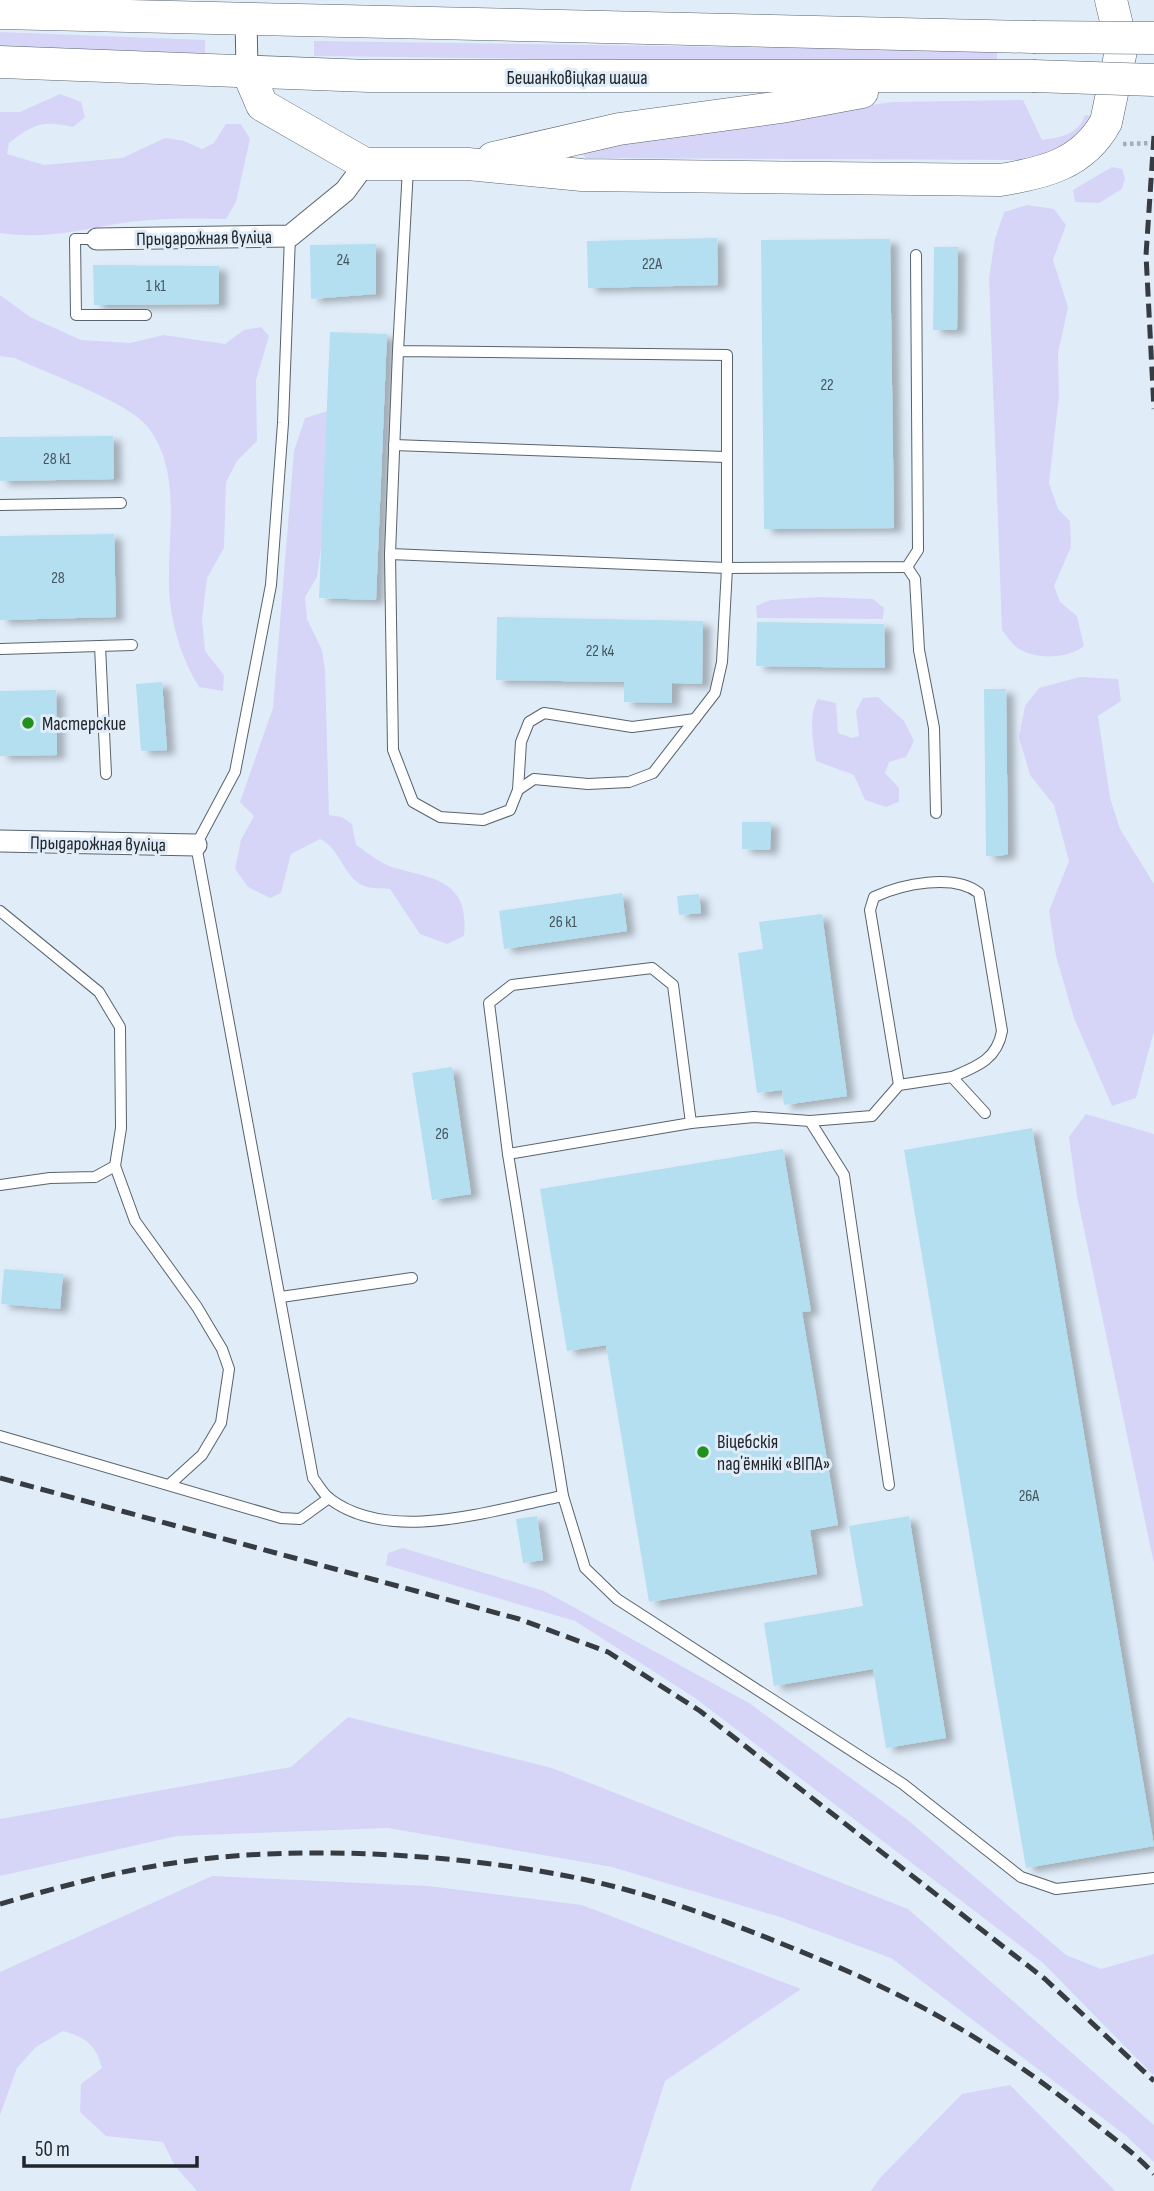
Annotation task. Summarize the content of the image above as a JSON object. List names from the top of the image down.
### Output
{
  "streets": {
    "main road": ["Бешанковіцкая шаша"],
    "street": ["Прыдарожная вуліца"]
  },
  "places": ["Мастерские", "Віцебскія падʼёмнікі «ВІПА»"],
  "house_numbers": [
    "24",
    "22А",
    "1 к1",
    "22",
    "28 к1",
    "28",
    "22 к4",
    "26 к1",
    "26",
    "26А"
  ],
  "scale_bar": "50 m"
}
